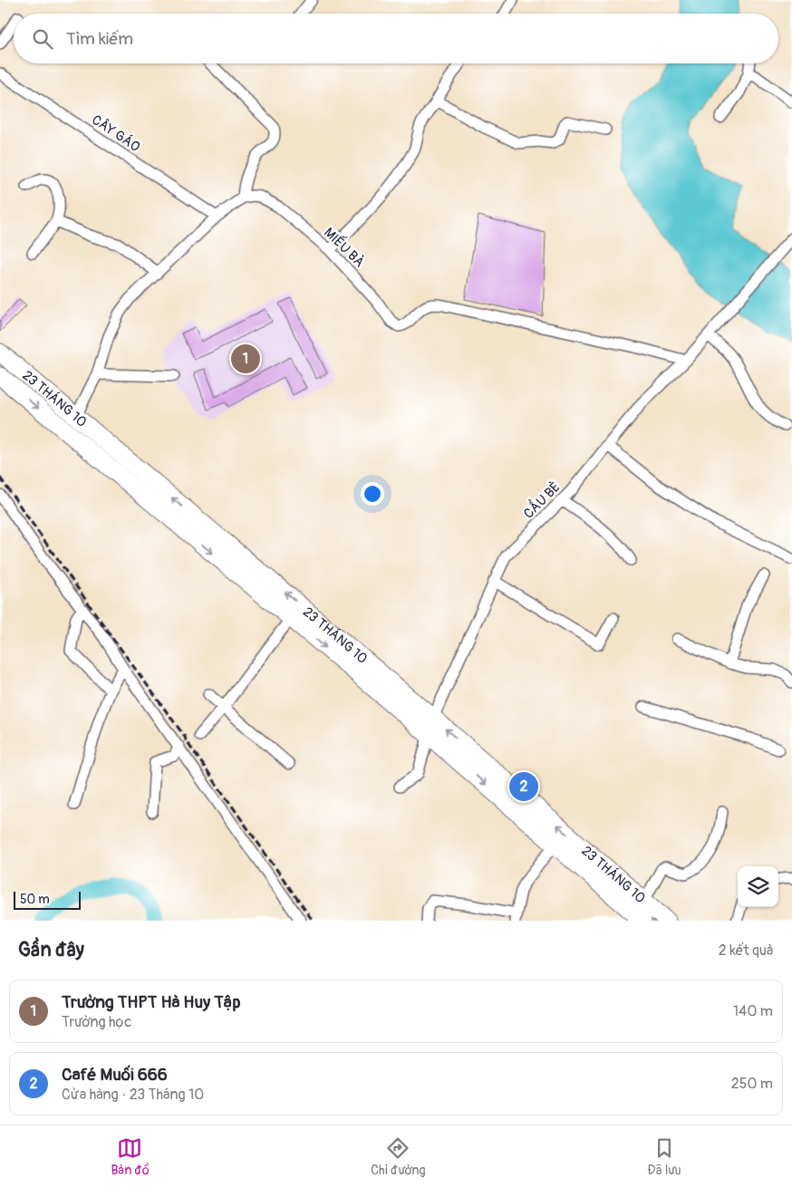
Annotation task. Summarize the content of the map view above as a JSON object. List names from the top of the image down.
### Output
{
  "streets": {
    "main road": ["23 THÁNG 10"],
    "street": ["CÂY GÁO", "MIẾU BÀ", "CẦU BÈ"]
  },
  "crossings": [
    ["MIẾU BÀ", "CẦU BÈ"],
    ["23 THÁNG 10", "CẦU BÈ"]
  ],
  "scale_bar": "50 m",
  "page": {
    "search": "Tìm kiếm",
    "pins": ["1", "2"],
    "scale": "50 m",
    "heading": ["Gần đây", "2 kết quả"],
    "list": [
      {
        "mark": "1",
        "name": "Trường THPT Hà Huy Tập",
        "note": "Trường học",
        "value": "140 m"
      },
      {
        "mark": "2",
        "name": "Café Muối 666",
        "note": "Cửa hàng · 23 Tháng 10",
        "value": "250 m"
      }
    ],
    "nav": ["Bản đồ", "Chỉ đường", "Đã lưu"]
  }
}
